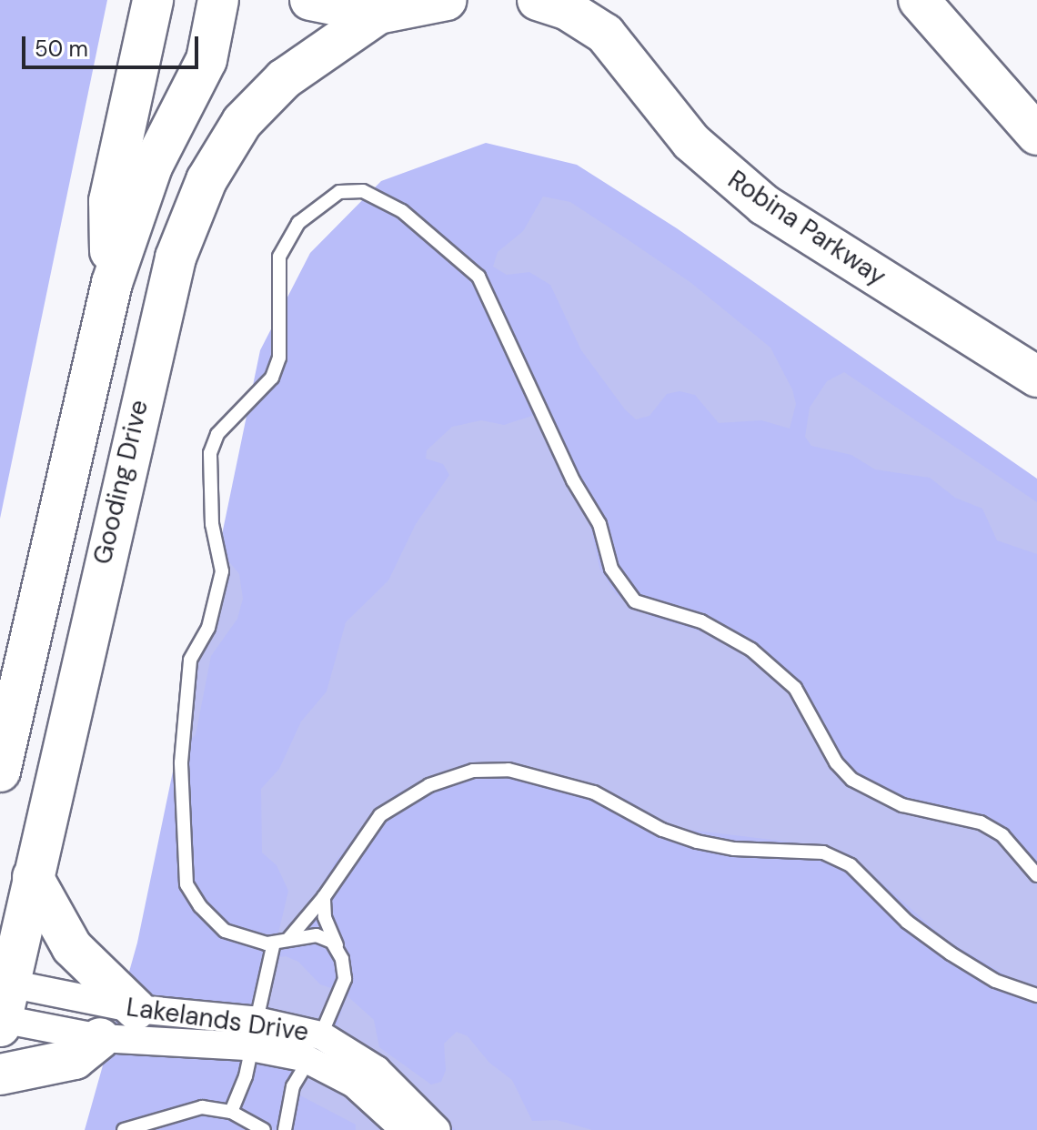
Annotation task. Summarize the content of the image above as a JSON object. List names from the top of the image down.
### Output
{
  "streets": {
    "main road": ["Robina Parkway", "Gooding Drive"],
    "street": ["Lakelands Drive"]
  },
  "crossings": [
    ["Gooding Drive", "Lakelands Drive"]
  ],
  "scale_bar": "50 m"
}
